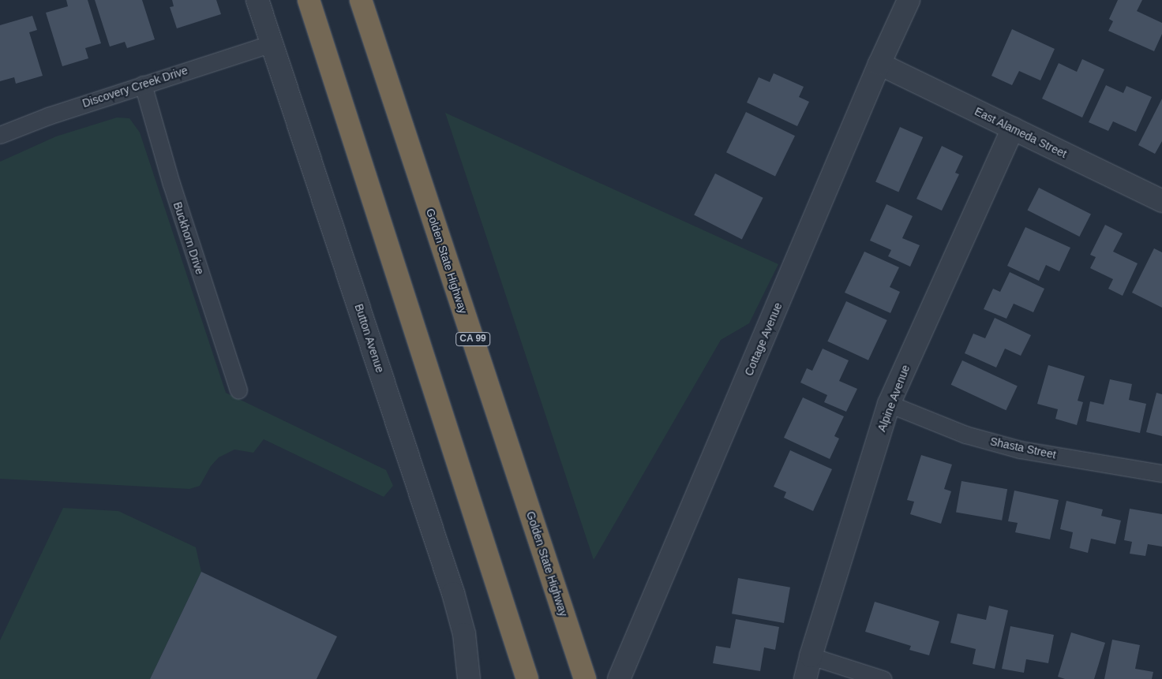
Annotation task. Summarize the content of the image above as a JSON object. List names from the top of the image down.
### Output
{
  "streets": {
    "highway": ["Golden State Highway", "CA 99"],
    "street": [
      "Discovery Creek Drive",
      "East Alameda Street",
      "Buckhorn Drive",
      "Button Avenue",
      "Cottage Avenue",
      "Alpine Avenue",
      "Shasta Street"
    ]
  },
  "crossings": [
    ["Discovery Creek Drive", "Buckhorn Drive"],
    ["Discovery Creek Drive", "Button Avenue"],
    ["East Alameda Street", "Cottage Avenue"],
    ["East Alameda Street", "Alpine Avenue"],
    ["Alpine Avenue", "Shasta Street"]
  ]
}
